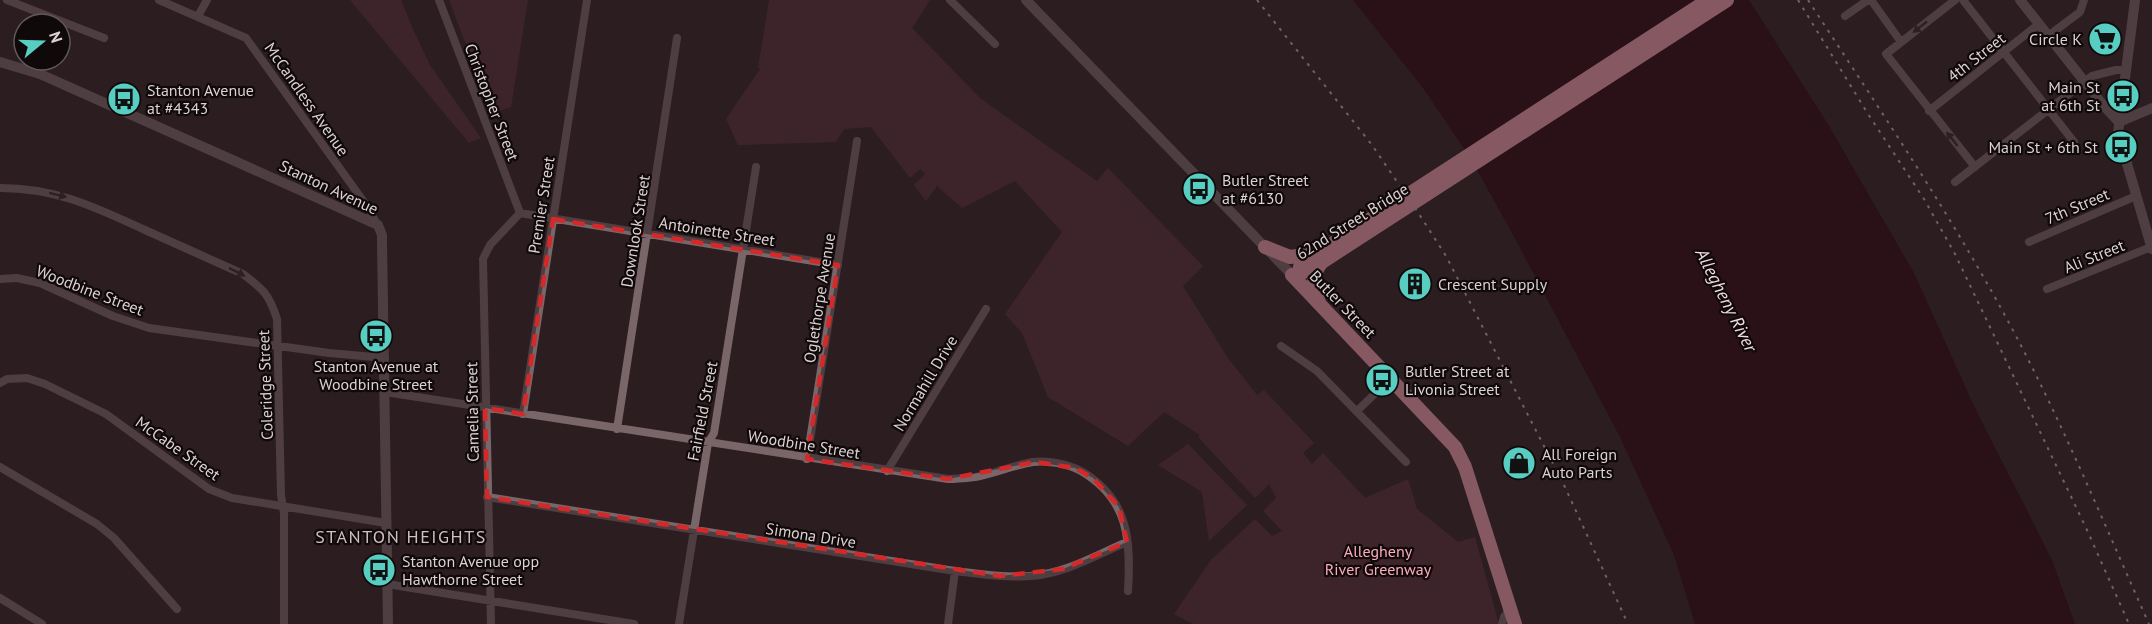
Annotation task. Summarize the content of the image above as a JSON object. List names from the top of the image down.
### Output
{
  "streets": {
    "highway": ["62nd Street Bridge", "Butler Street"],
    "street": [
      "4th Street",
      "McCandless Avenue",
      "Christopher Street",
      "Stanton Avenue",
      "Premier Street",
      "7th Street",
      "Downlook Street",
      "Antoinette Street",
      "Ali Street",
      "Woodbine Street",
      "Oglethorpe Avenue",
      "Normahill Drive",
      "Coleridge Street",
      "Fairfield Street",
      "Camelia Street",
      "McCabe Street",
      "Simona Drive"
    ]
  },
  "crossings": [
    ["McCandless Avenue", "Stanton Avenue"],
    ["Christopher Street", "Antoinette Street"],
    ["Christopher Street", "Camelia Street"],
    ["Stanton Avenue", "Woodbine Street"],
    ["Stanton Avenue", "McCabe Street"],
    ["Premier Street", "Antoinette Street"],
    ["Premier Street", "Woodbine Street"],
    ["62nd Street Bridge", "Butler Street"],
    ["Downlook Street", "Antoinette Street"],
    ["Downlook Street", "Woodbine Street"],
    ["Antoinette Street", "Oglethorpe Avenue"],
    ["Antoinette Street", "Fairfield Street"],
    ["Antoinette Street", "Camelia Street"],
    ["Woodbine Street", "Oglethorpe Avenue"],
    ["Woodbine Street", "Normahill Drive"],
    ["Woodbine Street", "Coleridge Street"],
    ["Woodbine Street", "Fairfield Street"],
    ["Woodbine Street", "Camelia Street"],
    ["Woodbine Street", "Simona Drive"],
    ["Coleridge Street", "McCabe Street"],
    ["Fairfield Street", "Simona Drive"],
    ["Camelia Street", "Simona Drive"]
  ],
  "one_way": ["Coleridge Street"],
  "districts": ["STANTON HEIGHTS"],
  "water": ["Allegheny River"],
  "parks": ["Allegheny River Greenway"],
  "places": {
    "supermarket": ["Circle K"],
    "bus stop": [
      "Main St at 6th St",
      "Stanton Avenue at #4343",
      "Main St + 6th St",
      "Butler Street at #6130",
      "Stanton Avenue at Woodbine Street",
      "Butler Street at Livonia Street",
      "Stanton Avenue opp Hawthorne Street"
    ],
    "building": ["Crescent Supply"],
    "shop": ["All Foreign Auto Parts"]
  },
  "north": "right"
}
